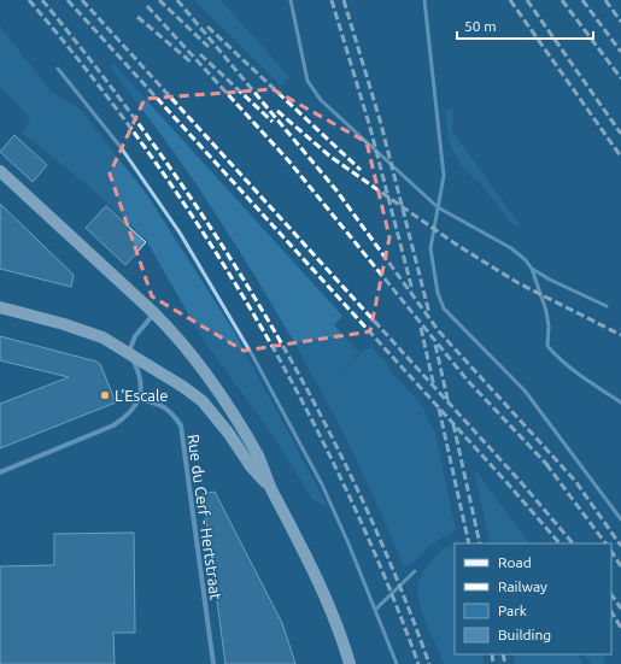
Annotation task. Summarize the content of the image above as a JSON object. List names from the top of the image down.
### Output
{
  "streets": {
    "street": ["Rue du Cerf - Hertstraat"]
  },
  "places": ["L'Escale"],
  "legend": [
    "Road",
    "Railway",
    "Park",
    "Building"
  ],
  "scale_bar": "50 m"
}
